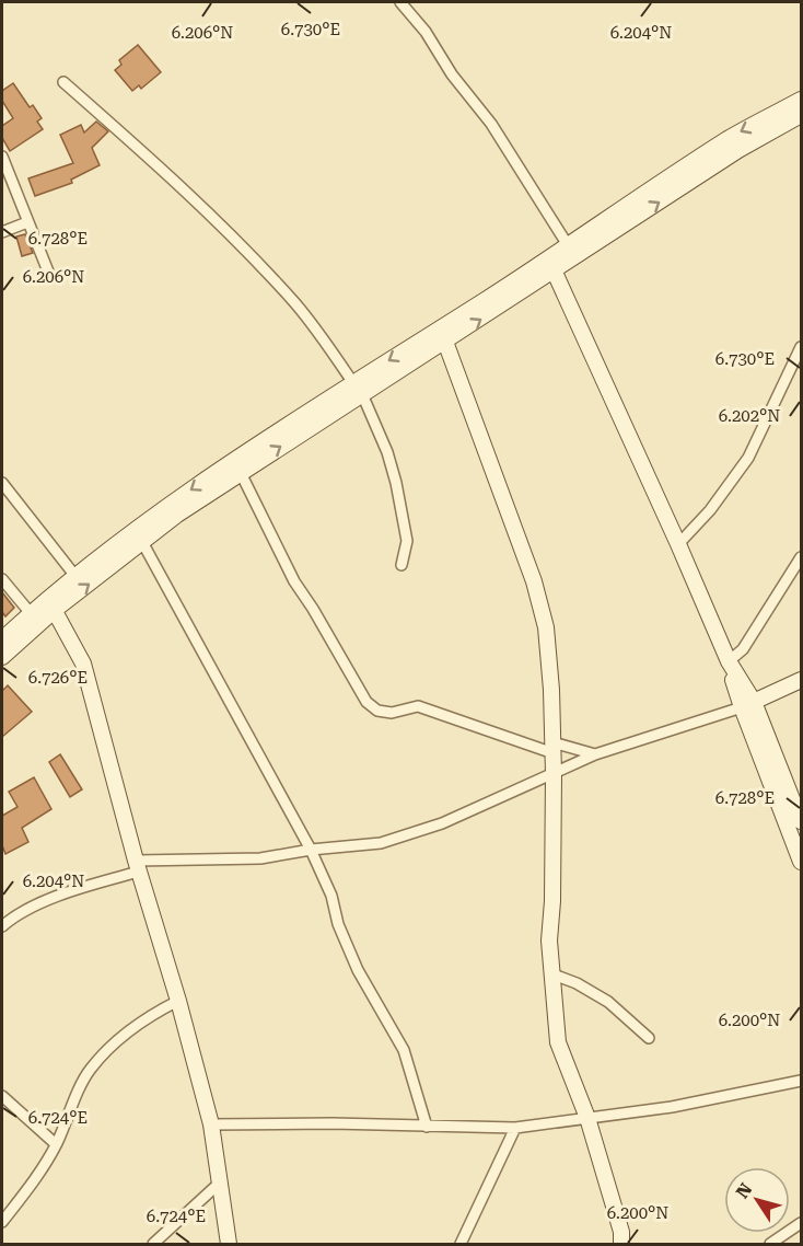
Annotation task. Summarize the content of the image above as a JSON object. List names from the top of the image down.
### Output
{
  "north": "top left",
  "coordinates": [
    "6.730°E",
    "6.206°N",
    "6.204°N",
    "6.728°E",
    "6.202°N",
    "6.726°E",
    "6.200°N",
    "6.724°E"
  ]
}
